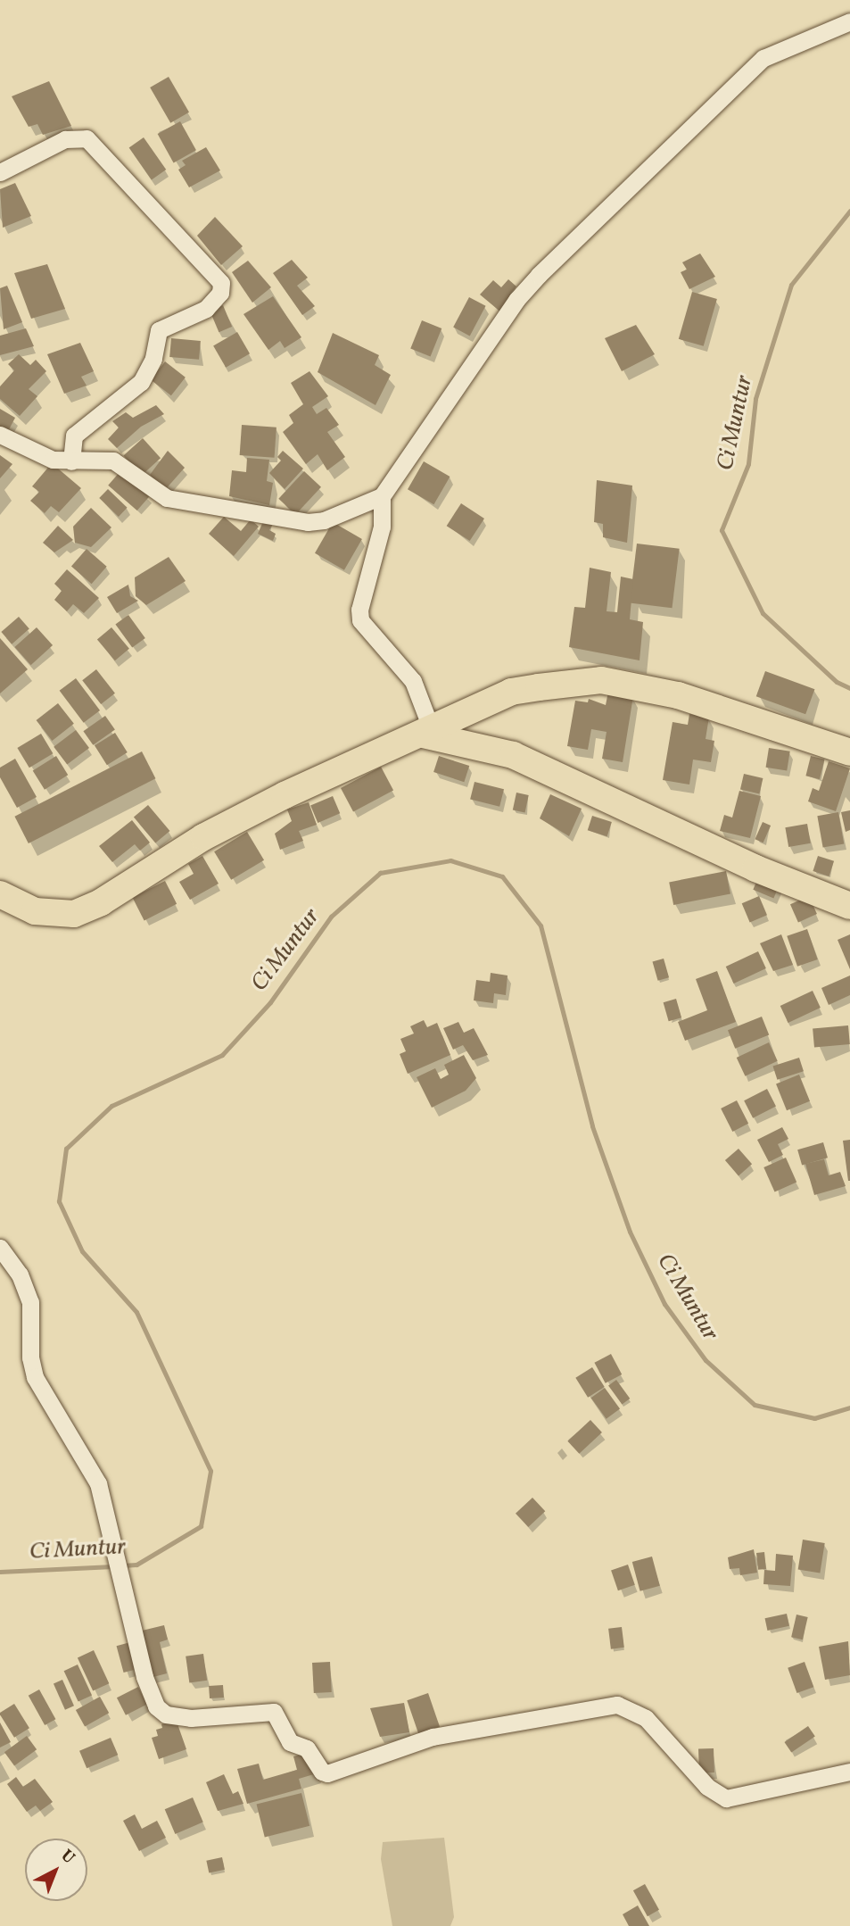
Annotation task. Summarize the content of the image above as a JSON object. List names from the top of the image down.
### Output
{
  "water": ["Ci Muntur"],
  "north": "top right"
}
